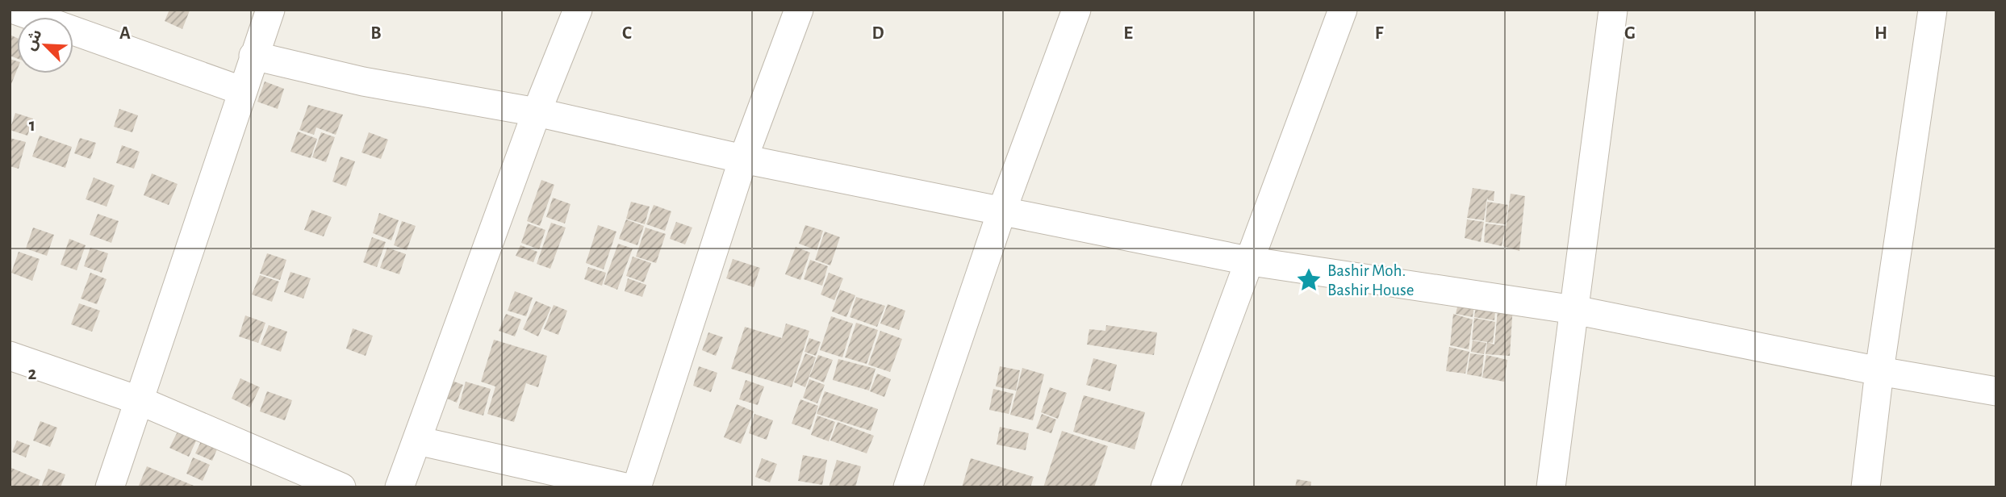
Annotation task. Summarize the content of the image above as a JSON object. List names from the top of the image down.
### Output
{
  "places": {
    "place": ["Bashir Moh. Bashir House"]
  },
  "north": "top left",
  "grid": {
    "columns": [
      "A",
      "B",
      "C",
      "D",
      "E",
      "F",
      "G",
      "H"
    ],
    "rows": ["1", "2"]
  }
}
